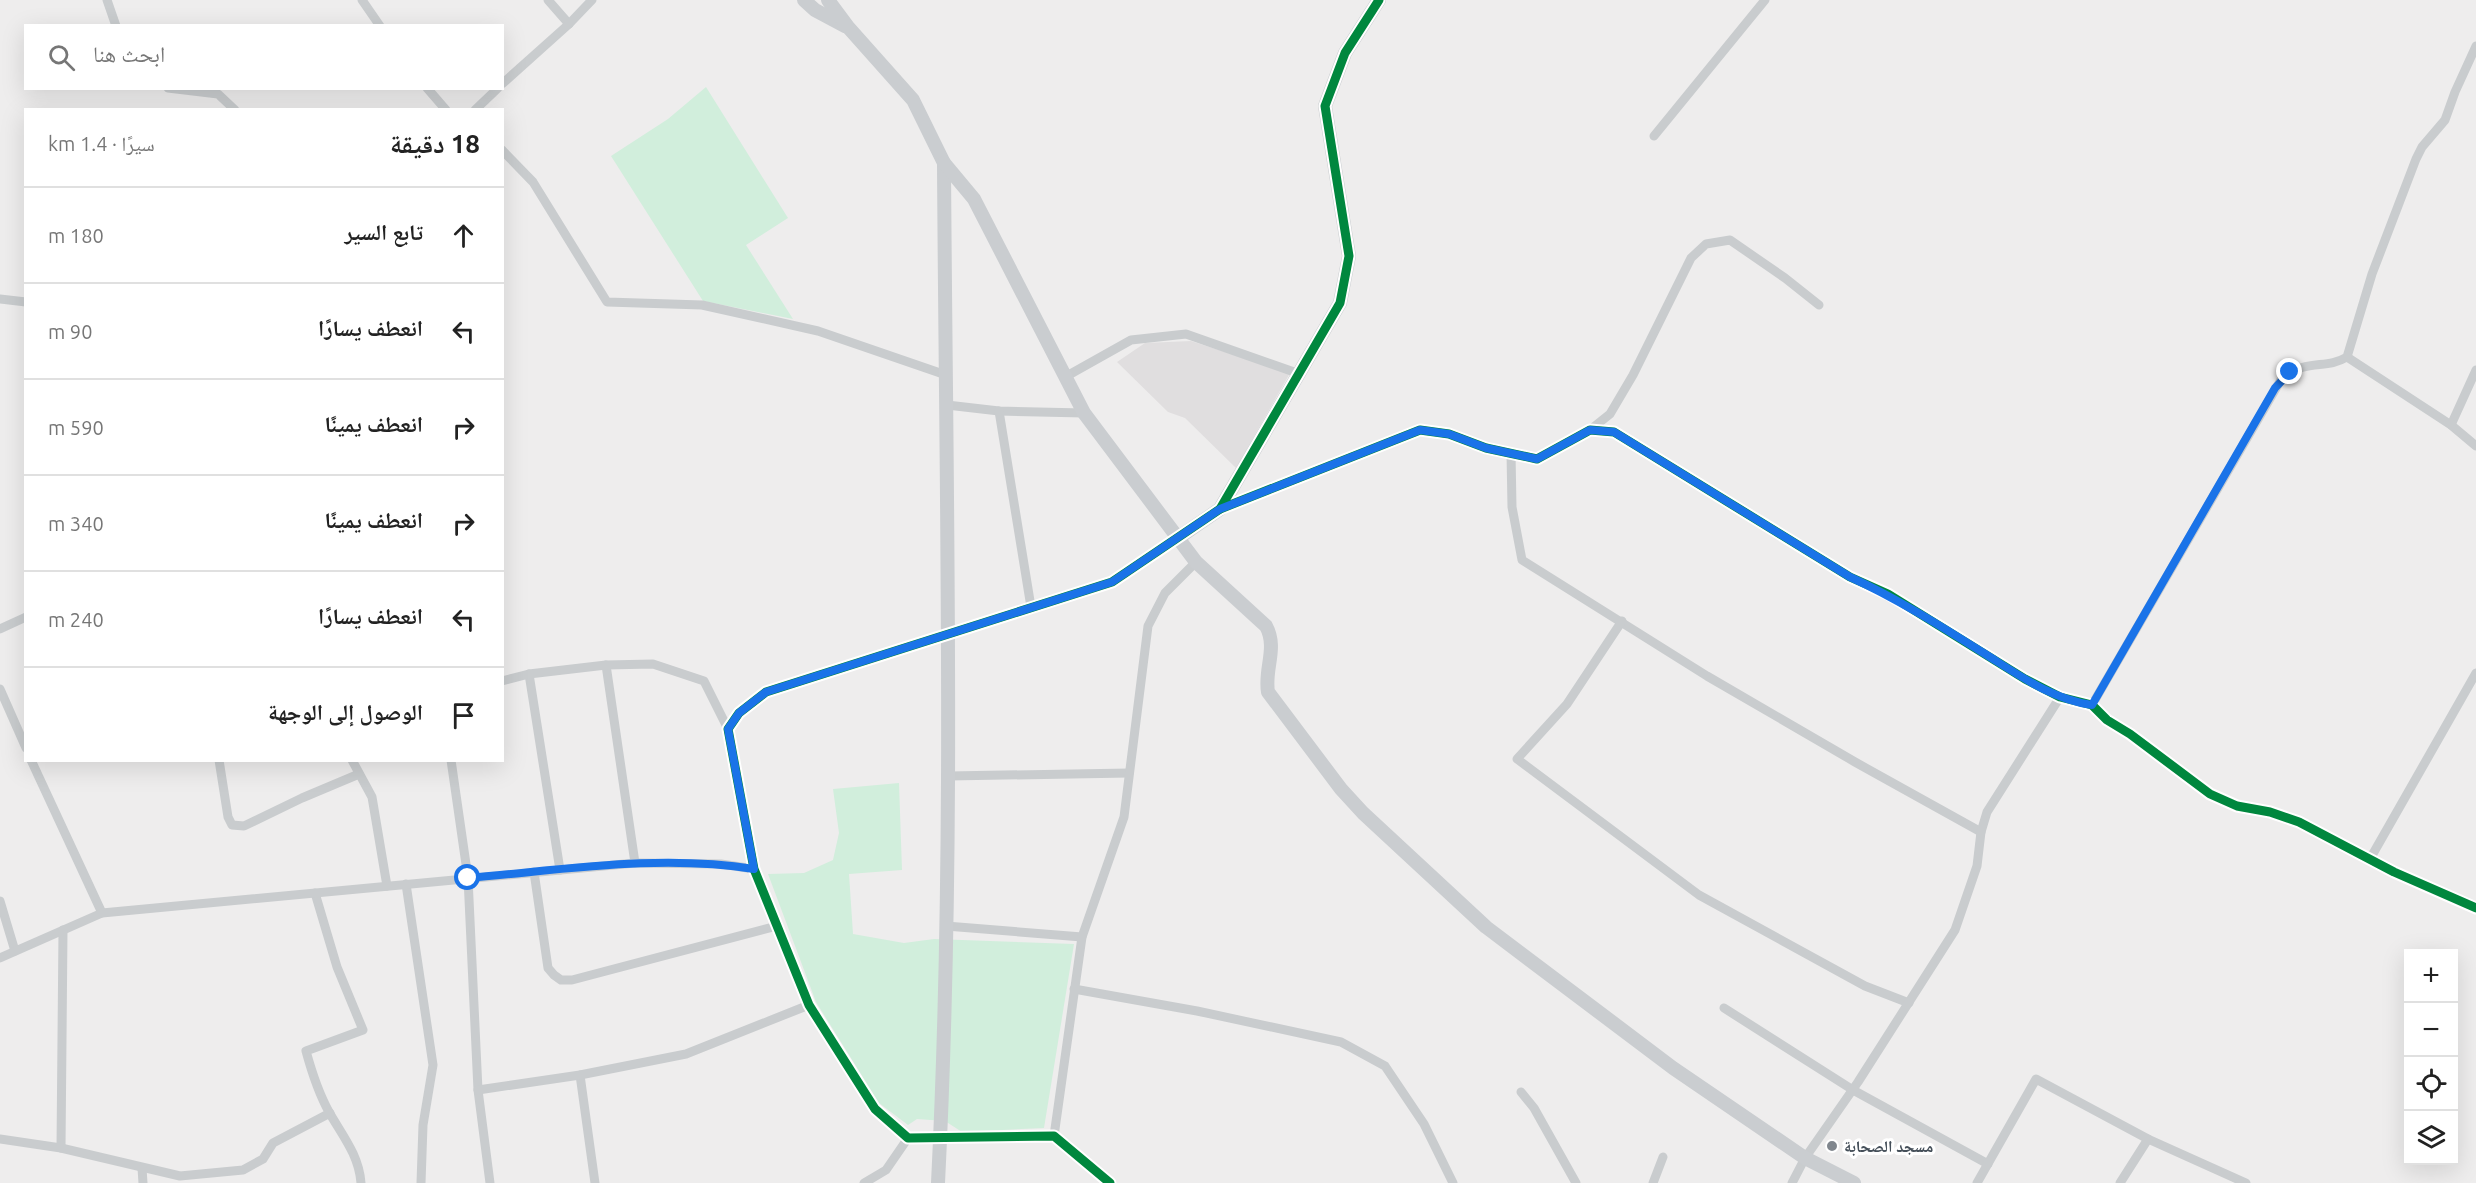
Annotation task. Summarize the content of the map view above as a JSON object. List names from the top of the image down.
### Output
{
  "places": ["مسجد الصحابة"],
  "page": {
    "search": "ابحث هنا",
    "heading": ["18 دقيقة", "سيرًا · 1.4 km"],
    "list": [
      ["تابع السير", "180 m"],
      ["انعطف يسارًا", "90 m"],
      ["انعطف يمينًا", "590 m"],
      ["انعطف يمينًا", "340 m"],
      ["انعطف يسارًا", "240 m"],
      "الوصول إلى الوجهة"
    ],
    "map_buttons": ["+", "−"]
  }
}
